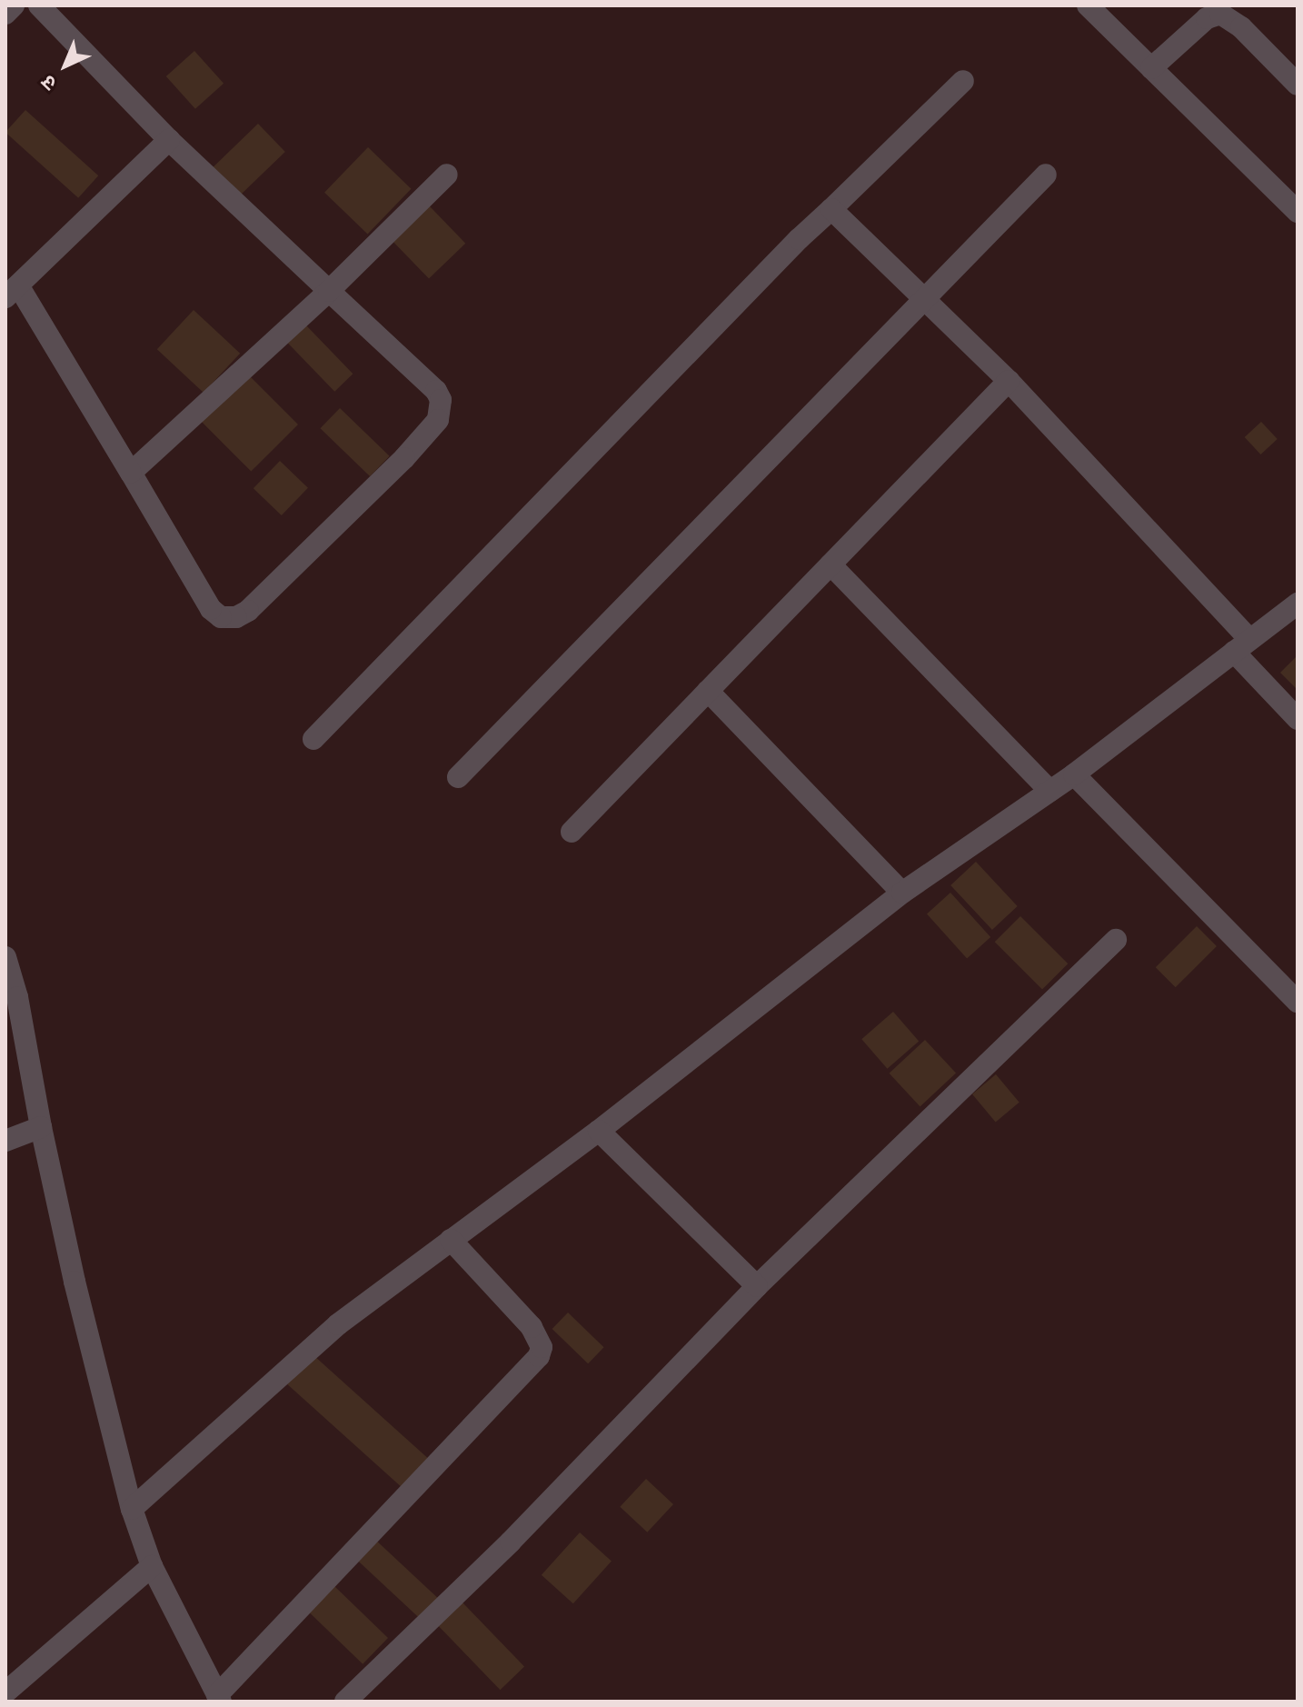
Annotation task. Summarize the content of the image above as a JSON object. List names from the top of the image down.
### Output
{
  "north": "bottom left"
}
